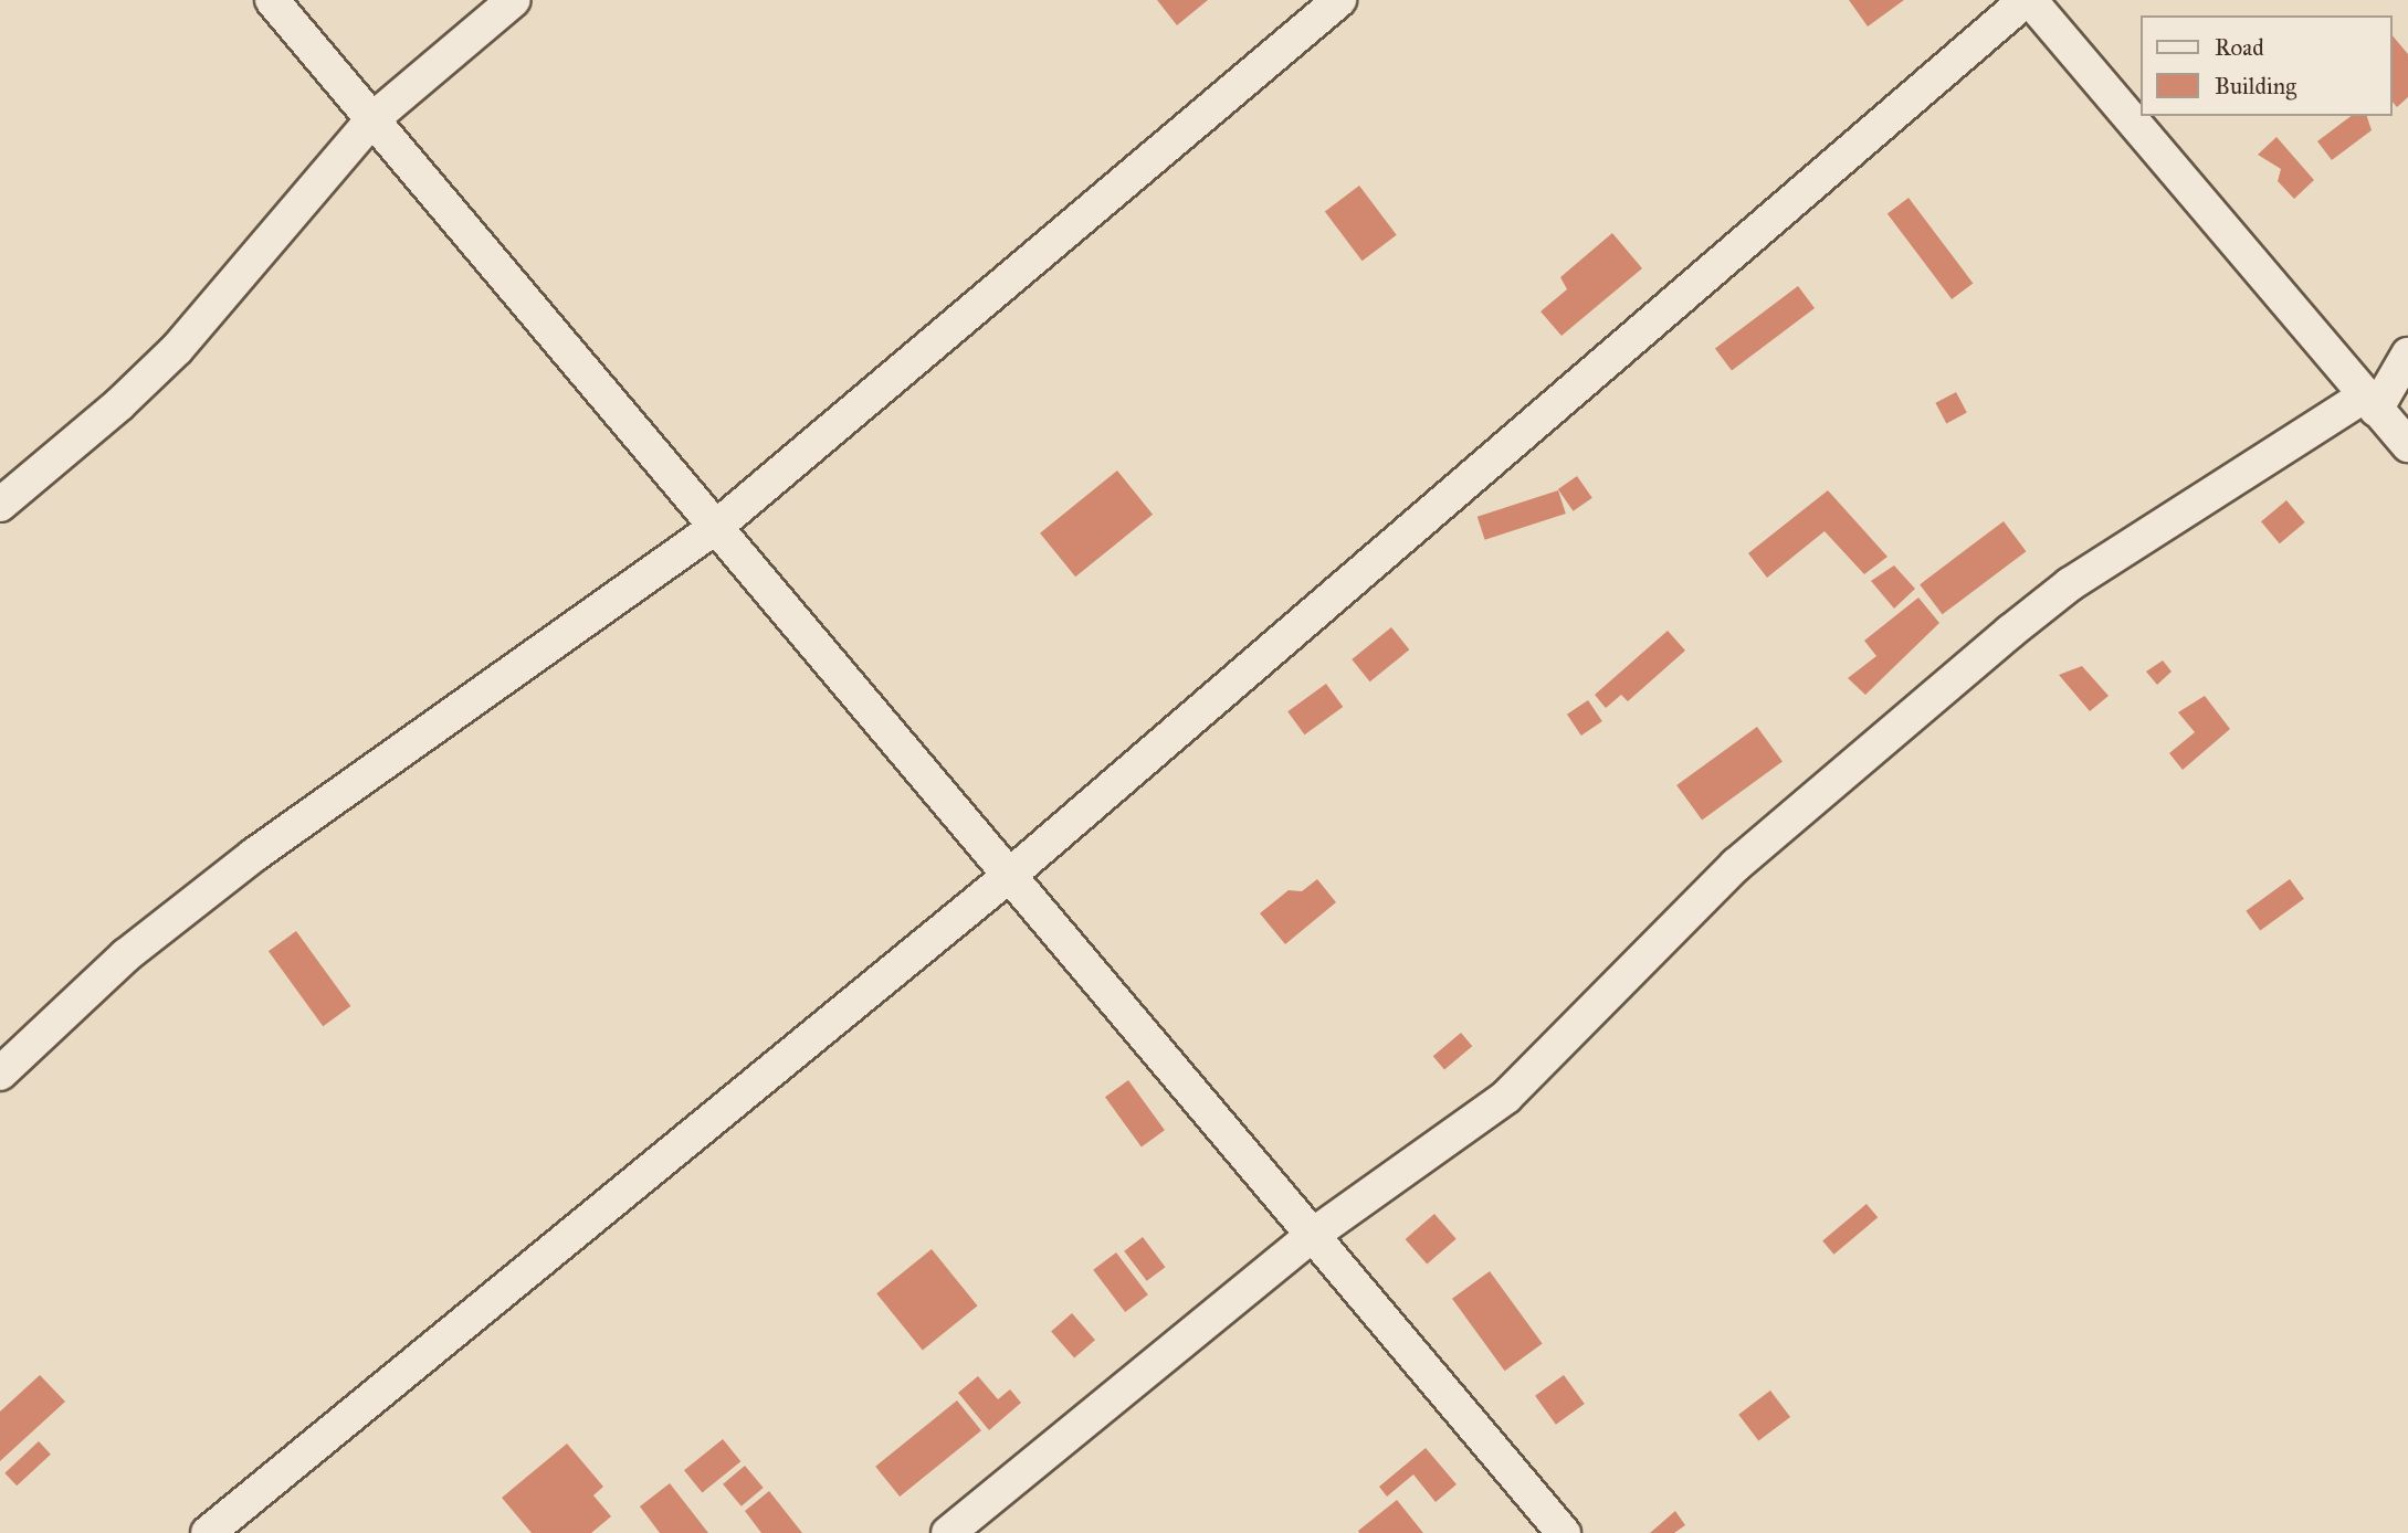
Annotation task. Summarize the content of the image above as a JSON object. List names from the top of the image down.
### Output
{
  "legend": ["Road", "Building"]
}
